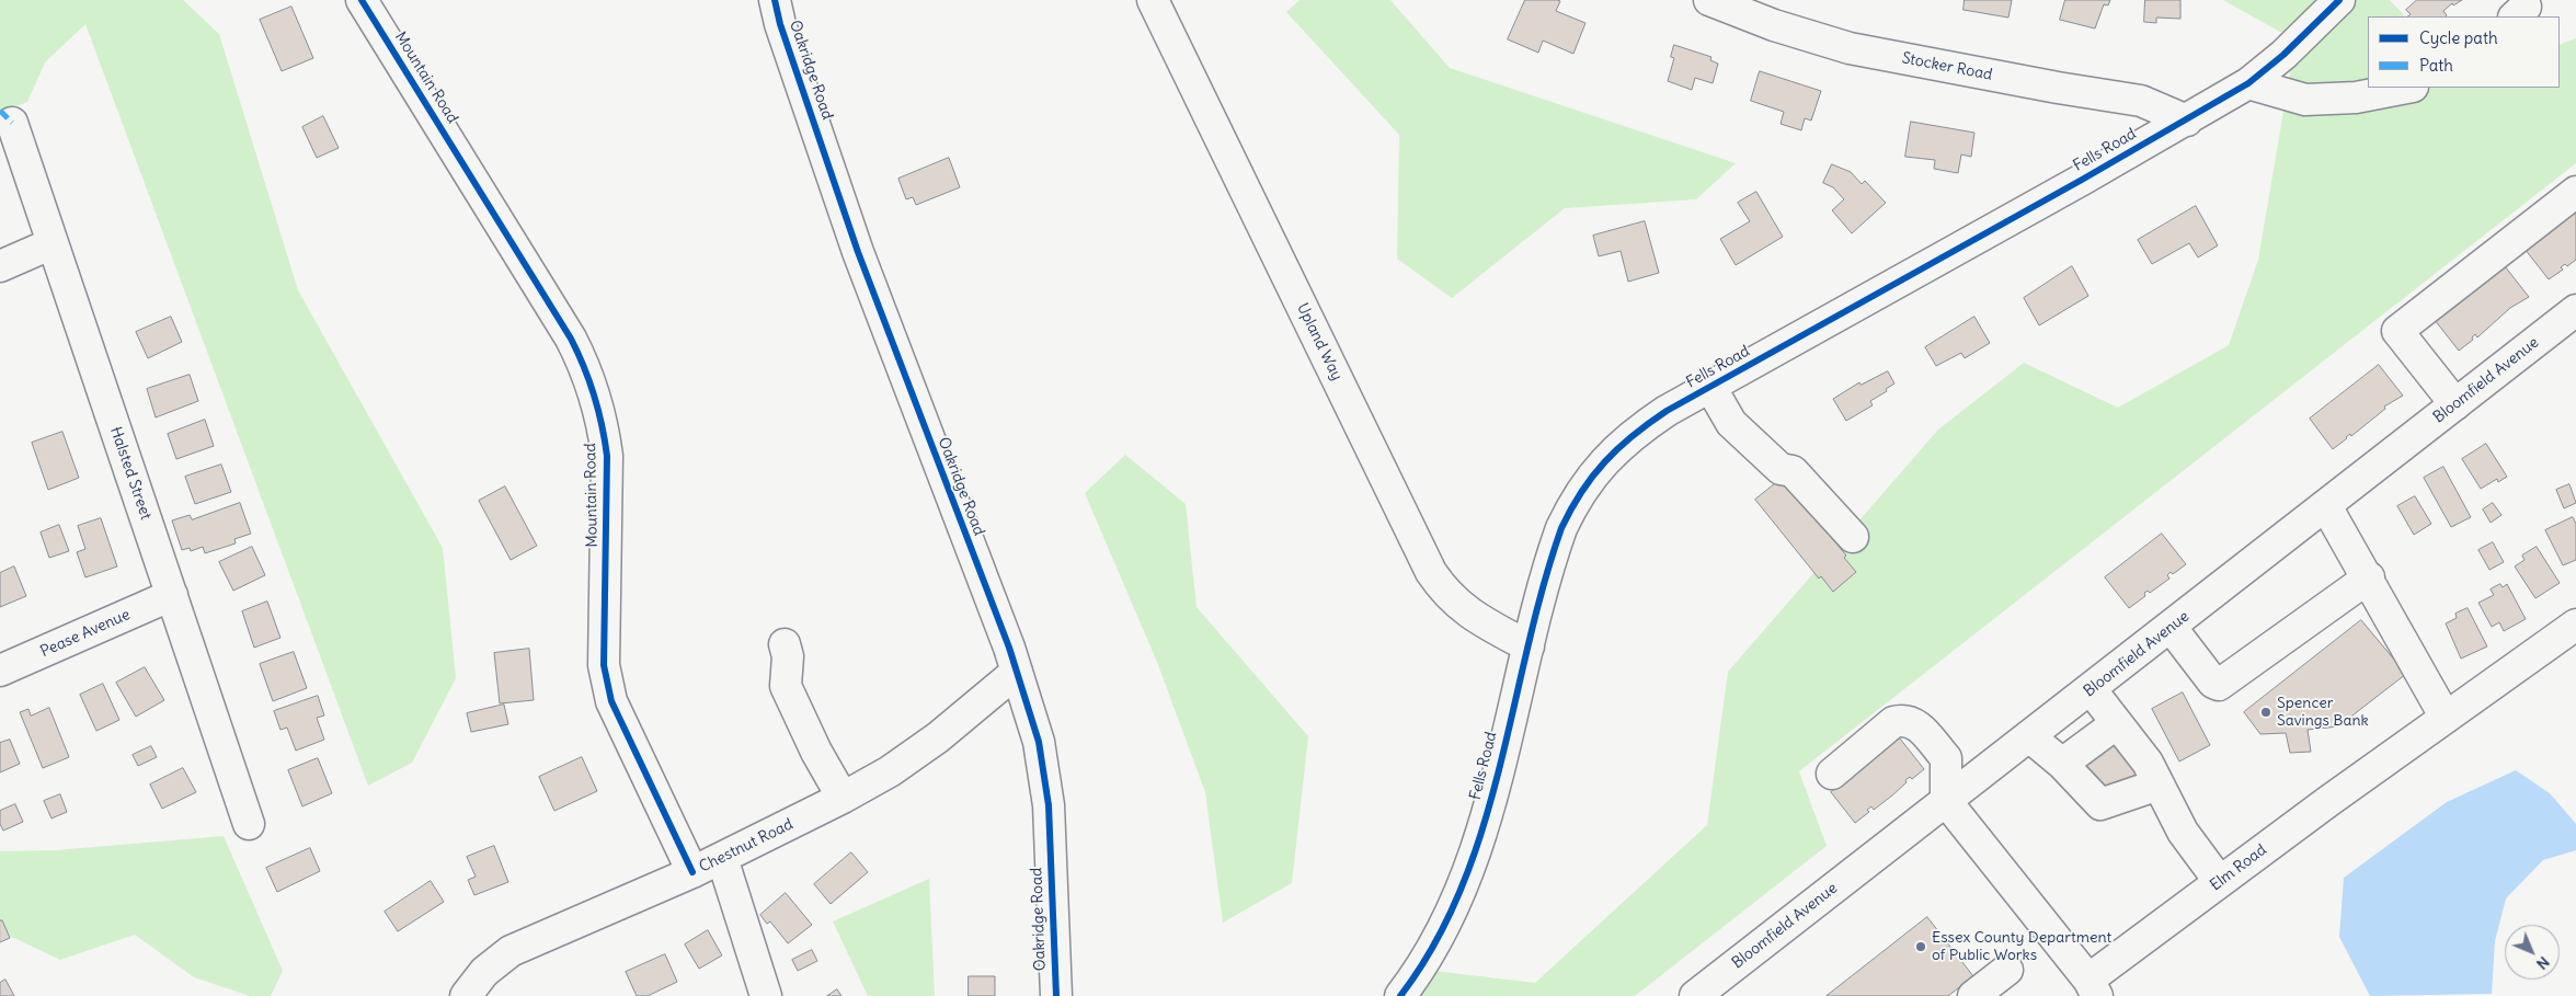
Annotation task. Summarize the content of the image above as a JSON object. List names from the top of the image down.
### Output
{
  "streets": {
    "street": [
      "Stocker Road",
      "Oakridge Road",
      "Mountain Road",
      "Fells Road",
      "Upland Way",
      "Bloomfield Avenue",
      "Halsted Street",
      "Pease Avenue",
      "Chestnut Road",
      "Elm Road"
    ]
  },
  "crossings": [
    ["Stocker Road", "Fells Road"],
    ["Oakridge Road", "Chestnut Road"],
    ["Mountain Road", "Chestnut Road"],
    ["Fells Road", "Upland Way"],
    ["Bloomfield Avenue", "Elm Road"],
    ["Halsted Street", "Pease Avenue"]
  ],
  "places": ["Spencer Savings Bank", "Essex County Department of Public Works"],
  "legend": ["Cycle path", "Path"],
  "north": "bottom right"
}
